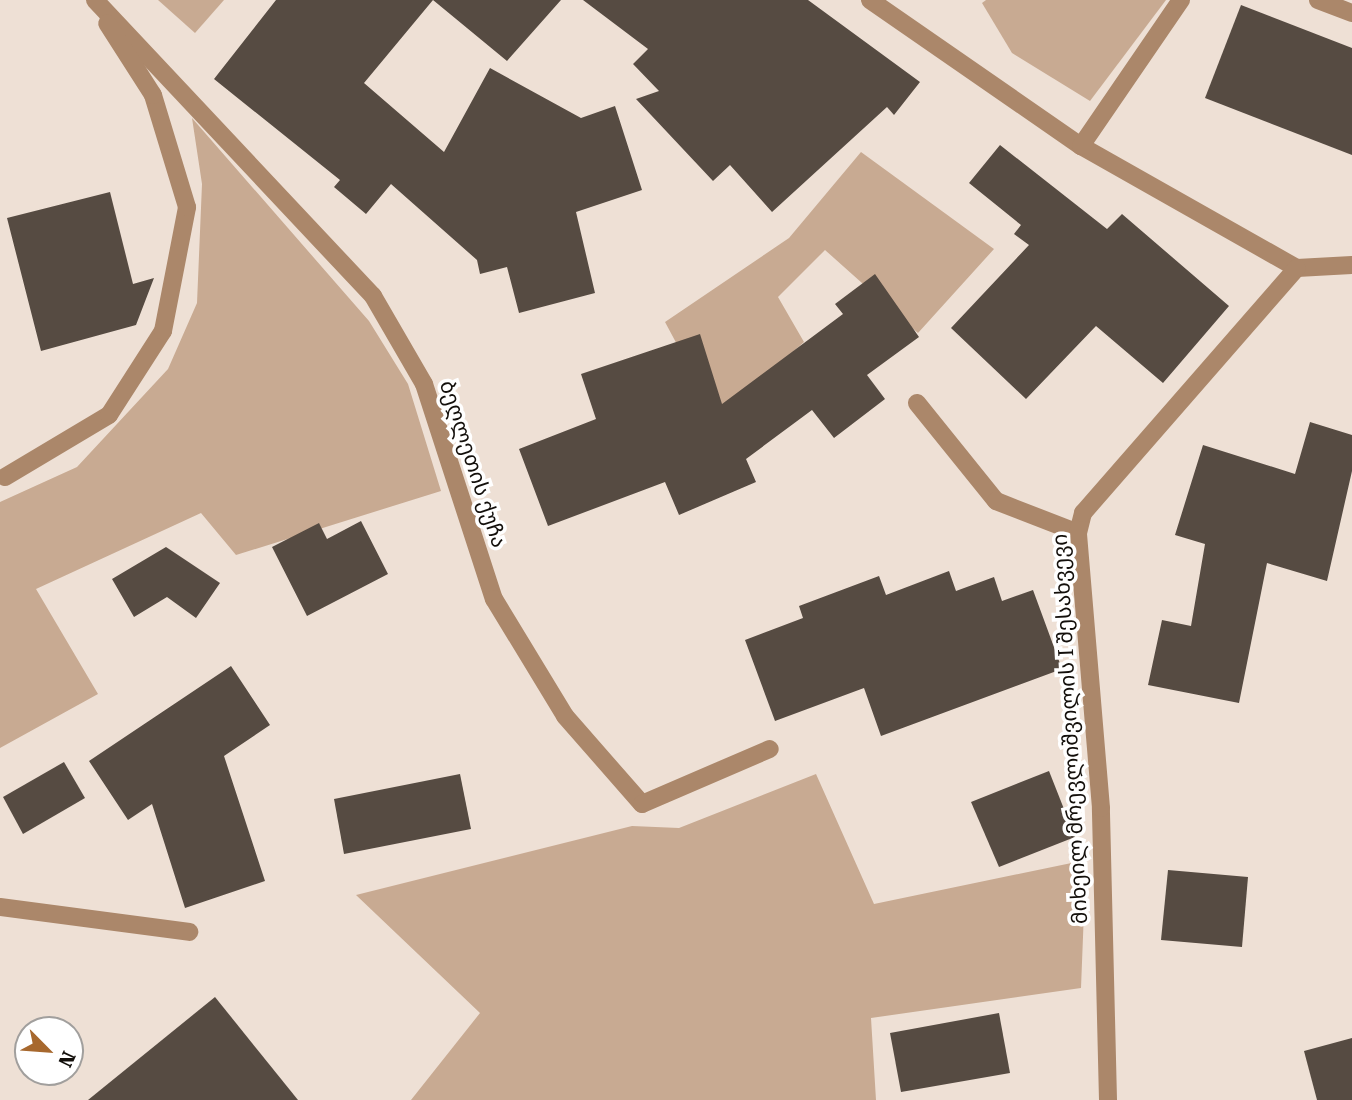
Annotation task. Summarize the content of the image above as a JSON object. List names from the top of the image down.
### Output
{
  "streets": {
    "street": ["ბეღლეთის ქუჩა", "მიხეილ მრევლიშვილის I შესახვევი"]
  },
  "north": "bottom right"
}
